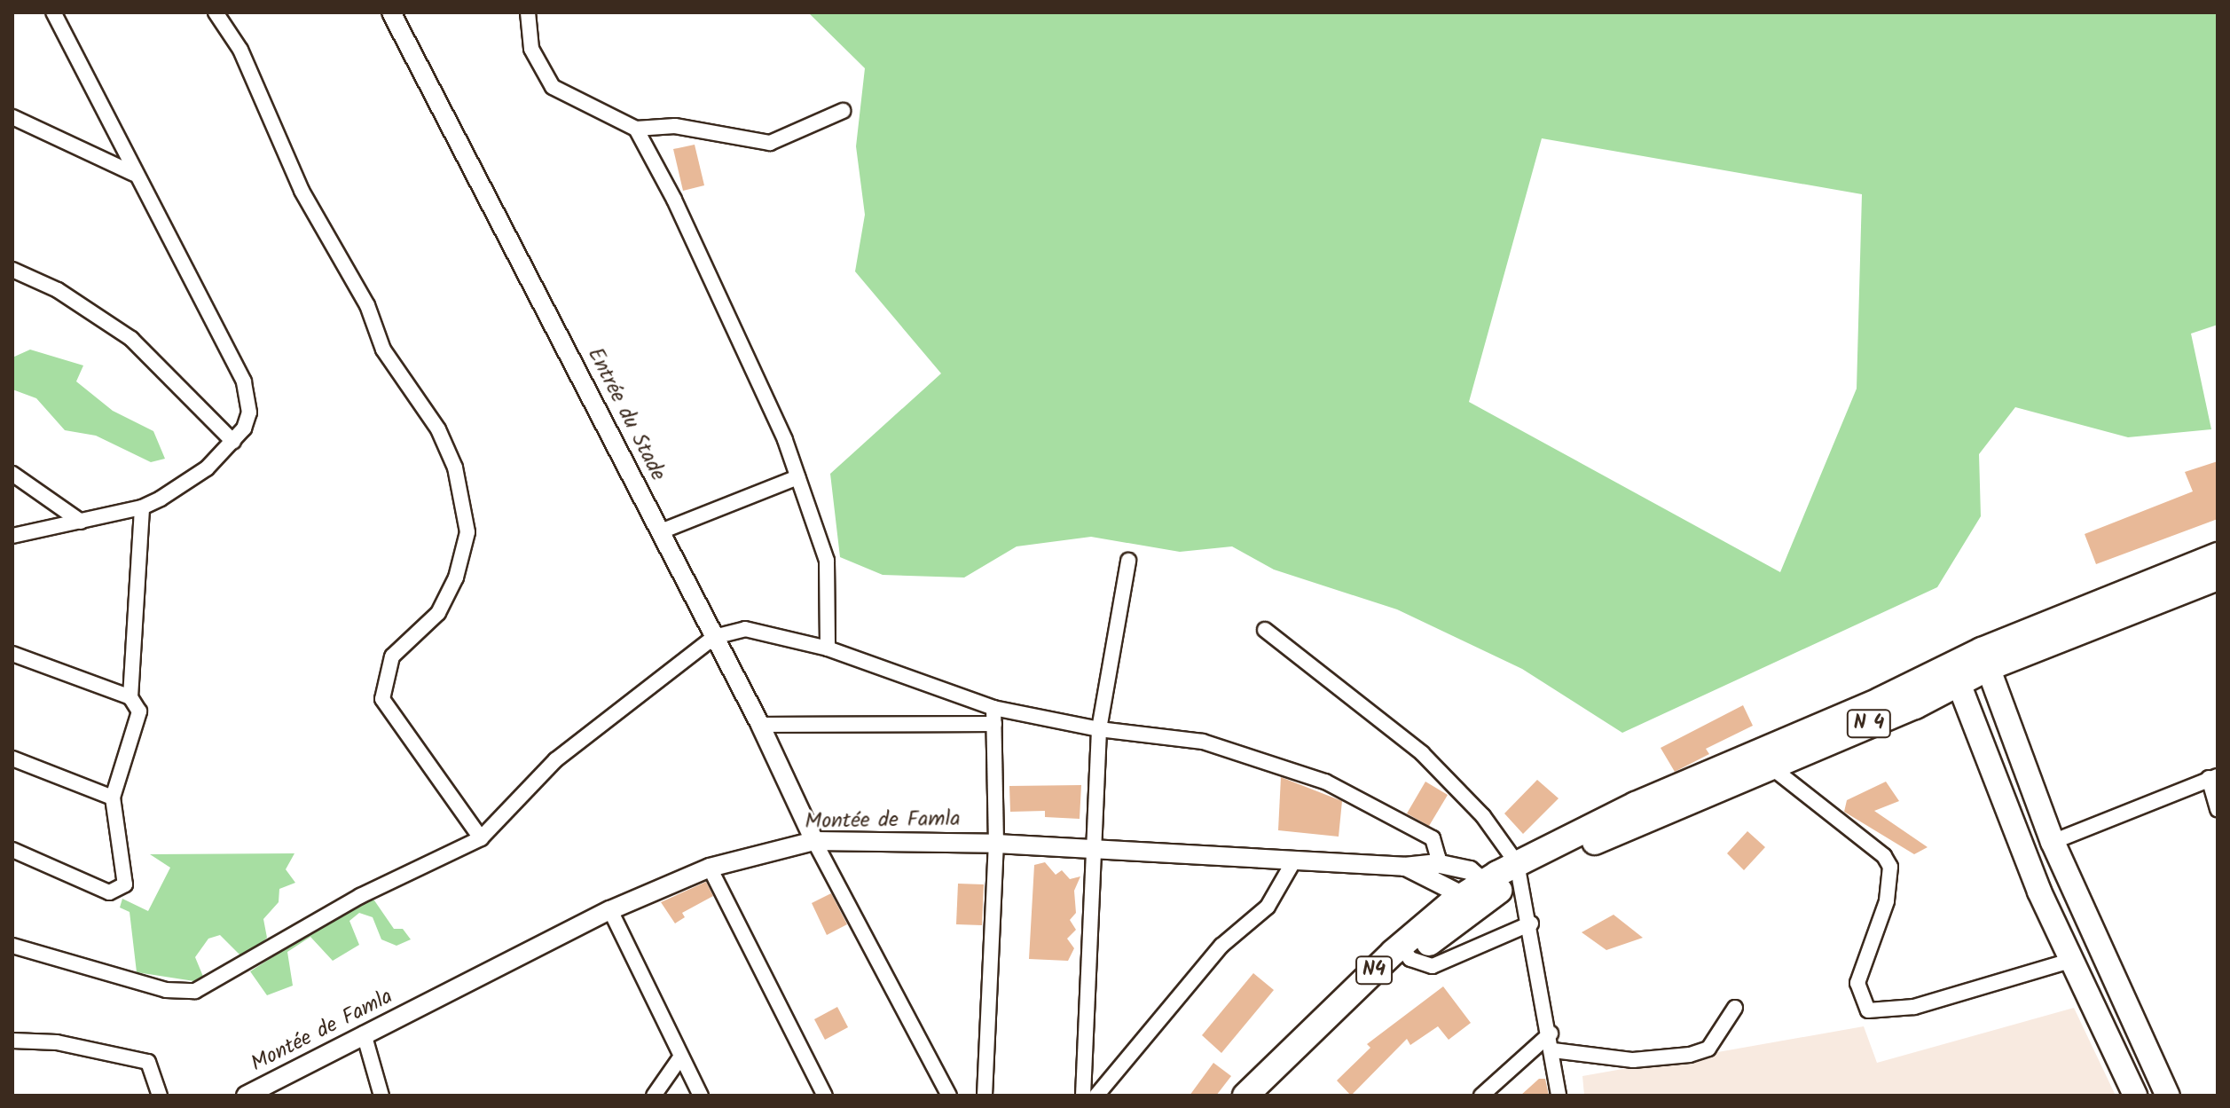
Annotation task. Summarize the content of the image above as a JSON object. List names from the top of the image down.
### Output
{
  "streets": {
    "highway": ["N 4", "N4"],
    "street": ["Entrée du Stade", "Montée de Famla"]
  },
  "crossings": [
    ["Entrée du Stade", "Montée de Famla"],
    ["N 4", "N4"],
    ["Montée de Famla", "N4"]
  ]
}
